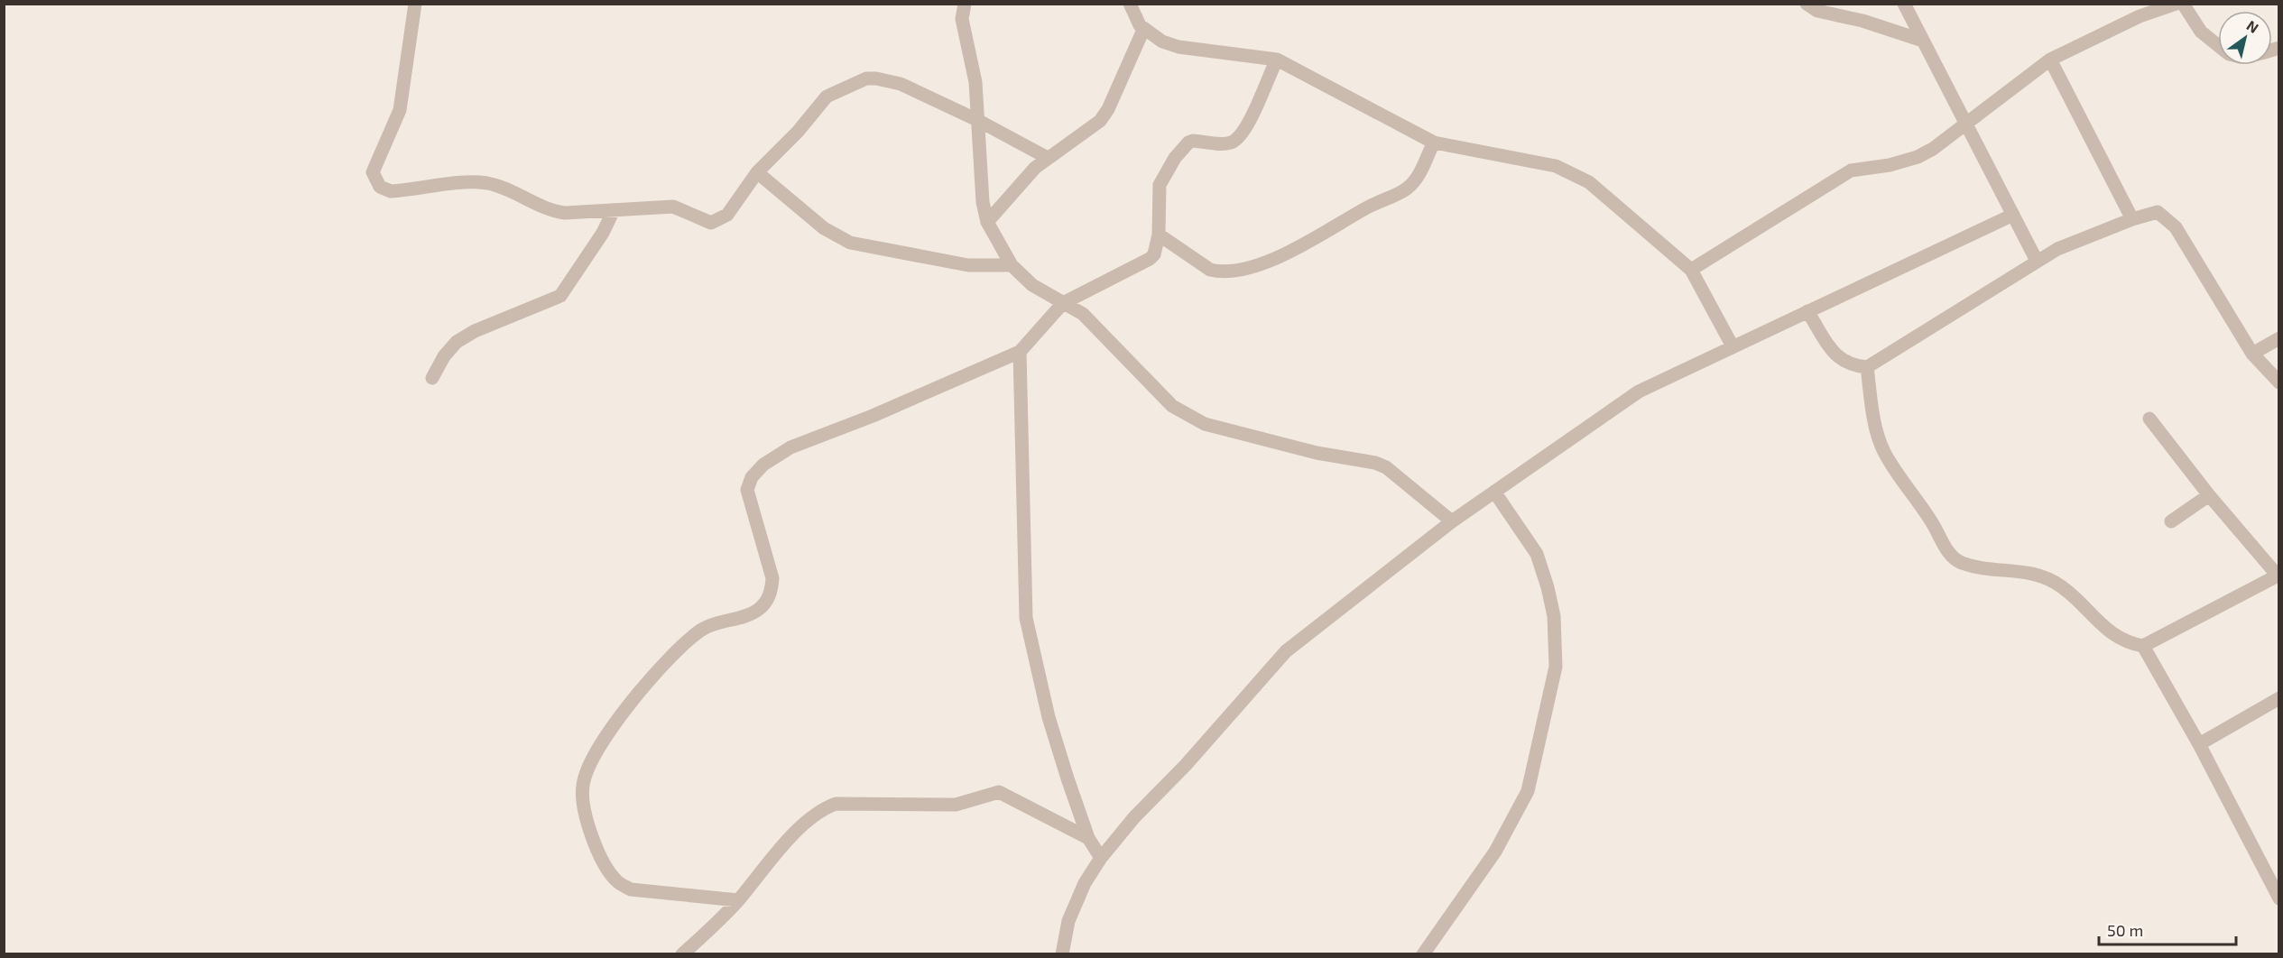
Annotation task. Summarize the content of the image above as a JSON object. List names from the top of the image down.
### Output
{
  "scale_bar": "50 m",
  "north": "top right"
}
